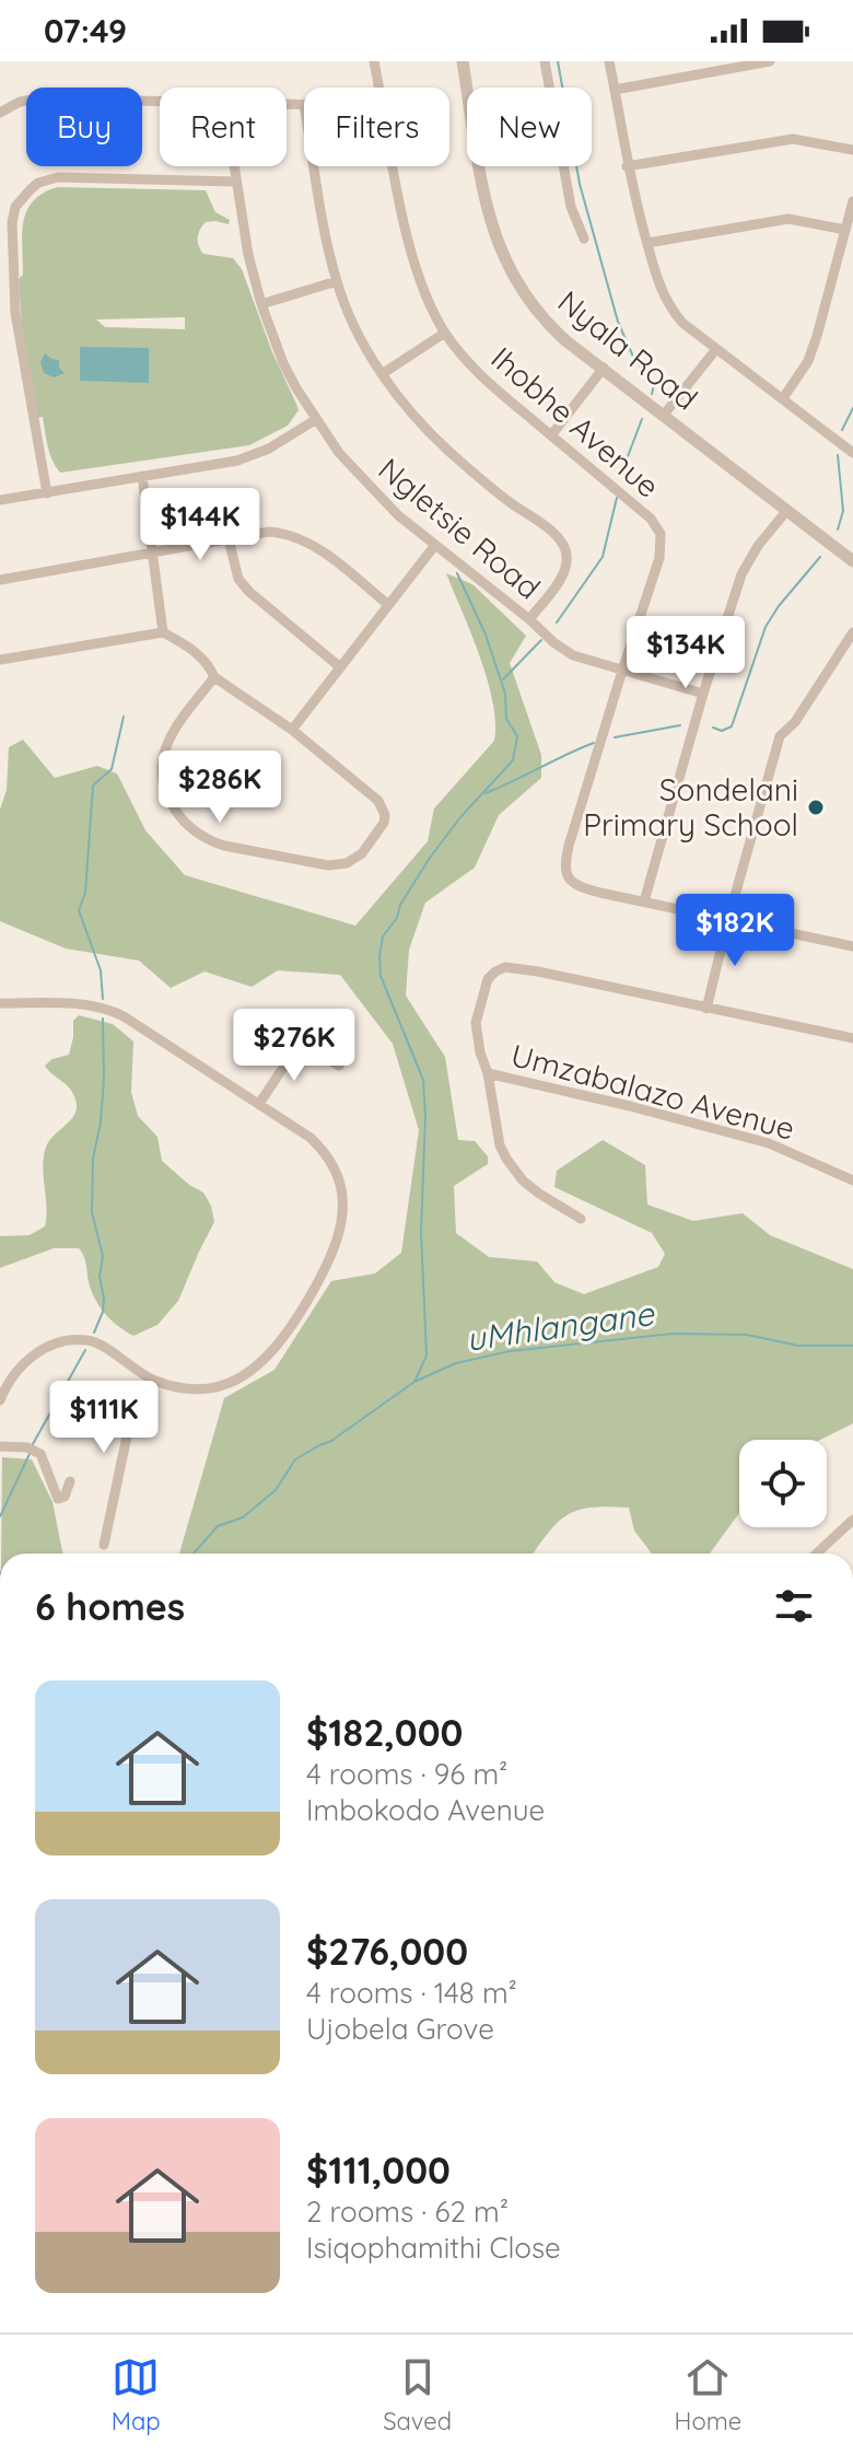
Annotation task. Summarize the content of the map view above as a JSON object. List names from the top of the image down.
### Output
{
  "streets": {
    "street": [
      "Nyala Road",
      "Ihobhe Avenue",
      "Ngletsie Road",
      "Umzabalazo Avenue"
    ]
  },
  "crossings": [
    ["Ihobhe Avenue", "Ngletsie Road"]
  ],
  "water": ["uMhlangane"],
  "places": ["Sondelani Primary School"],
  "page": {
    "status": "07:49",
    "chip": [
      "Buy",
      "Rent",
      "Filters",
      "New"
    ],
    "price": [
      "$144K",
      "$134K",
      "$286K",
      "$182K",
      "$276K",
      "$111K"
    ],
    "heading": "6 homes",
    "list": [
      {
        "name": "$182,000",
        "note": "4 rooms · 96 m² · Imbokodo Avenue"
      },
      {
        "name": "$276,000",
        "note": "4 rooms · 148 m² · Ujobela Grove"
      },
      {
        "name": "$111,000",
        "note": "2 rooms · 62 m² · Isiqophamithi Close"
      }
    ],
    "tabs": ["Map", "Saved", "Home"]
  }
}
